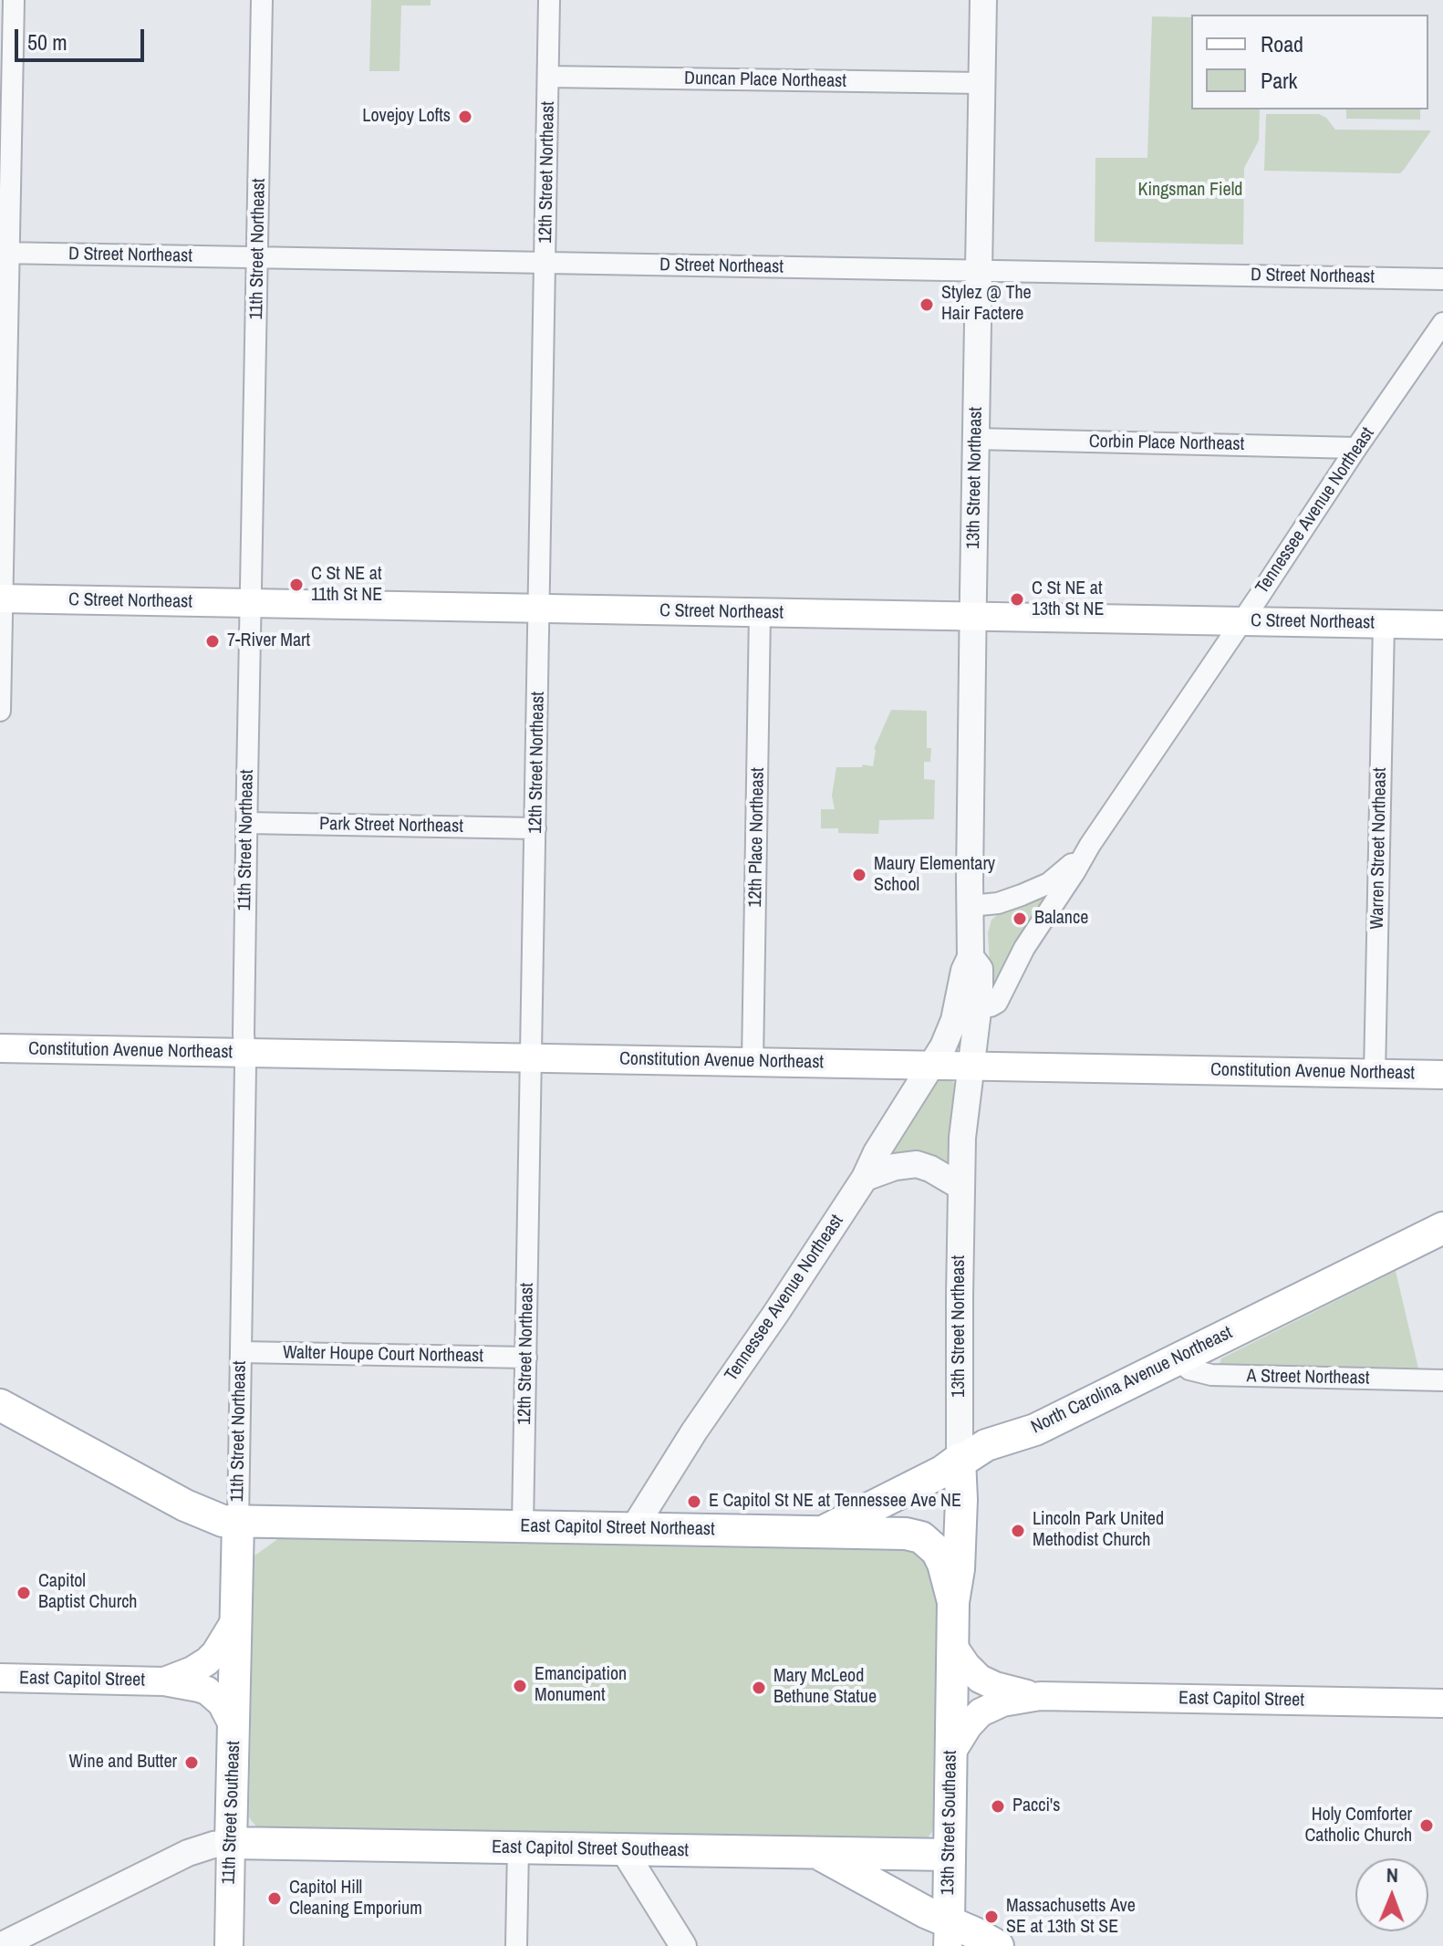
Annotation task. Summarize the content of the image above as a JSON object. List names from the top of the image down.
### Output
{
  "streets": {
    "main road": [
      "11th Street Northeast",
      "13th Street Northeast",
      "C Street Northeast",
      "Constitution Avenue Northeast",
      "North Carolina Avenue Northeast",
      "East Capitol Street Northeast",
      "East Capitol Street",
      "11th Street Southeast",
      "13th Street Southeast",
      "East Capitol Street Southeast"
    ],
    "street": [
      "Duncan Place Northeast",
      "12th Street Northeast",
      "D Street Northeast",
      "Corbin Place Northeast",
      "Tennessee Avenue Northeast",
      "Park Street Northeast",
      "12th Place Northeast",
      "Warren Street Northeast",
      "Walter Houpe Court Northeast",
      "A Street Northeast"
    ]
  },
  "crossings": [
    ["Duncan Place Northeast", "12th Street Northeast"],
    ["Duncan Place Northeast", "13th Street Northeast"],
    ["12th Street Northeast", "D Street Northeast"],
    ["12th Street Northeast", "C Street Northeast"],
    ["12th Street Northeast", "Park Street Northeast"],
    ["12th Street Northeast", "Constitution Avenue Northeast"],
    ["12th Street Northeast", "Walter Houpe Court Northeast"],
    ["12th Street Northeast", "East Capitol Street Northeast"],
    ["11th Street Northeast", "D Street Northeast"],
    ["11th Street Northeast", "C Street Northeast"],
    ["11th Street Northeast", "Park Street Northeast"],
    ["11th Street Northeast", "Constitution Avenue Northeast"],
    ["11th Street Northeast", "Walter Houpe Court Northeast"],
    ["11th Street Northeast", "East Capitol Street Northeast"],
    ["11th Street Northeast", "11th Street Southeast"],
    ["D Street Northeast", "13th Street Northeast"],
    ["Corbin Place Northeast", "13th Street Northeast"],
    ["Corbin Place Northeast", "Tennessee Avenue Northeast"],
    ["13th Street Northeast", "Tennessee Avenue Northeast"],
    ["13th Street Northeast", "C Street Northeast"],
    ["13th Street Northeast", "Constitution Avenue Northeast"],
    ["13th Street Northeast", "North Carolina Avenue Northeast"],
    ["13th Street Northeast", "East Capitol Street Northeast"],
    ["13th Street Northeast", "13th Street Southeast"],
    ["Tennessee Avenue Northeast", "C Street Northeast"],
    ["Tennessee Avenue Northeast", "Constitution Avenue Northeast"],
    ["Tennessee Avenue Northeast", "East Capitol Street Northeast"],
    ["C Street Northeast", "12th Place Northeast"],
    ["C Street Northeast", "Warren Street Northeast"],
    ["12th Place Northeast", "Constitution Avenue Northeast"],
    ["Warren Street Northeast", "Constitution Avenue Northeast"],
    ["A Street Northeast", "North Carolina Avenue Northeast"],
    ["North Carolina Avenue Northeast", "East Capitol Street Northeast"],
    ["11th Street Southeast", "East Capitol Street Southeast"],
    ["13th Street Southeast", "East Capitol Street Southeast"]
  ],
  "parks": ["Kingsman Field"],
  "places": [
    "Lovejoy Lofts",
    "Stylez @ The Hair Factere",
    "C St NE at 11th St NE",
    "C St NE at 13th St NE",
    "7-River Mart",
    "Maury Elementary School",
    "Balance",
    "E Capitol St NE at Tennessee Ave NE",
    "Lincoln Park United Methodist Church",
    "Capitol Baptist Church",
    "Emancipation Monument",
    "Mary McLeod Bethune Statue",
    "Wine and Butter",
    "Pacci's",
    "Holy Comforter Catholic Church",
    "Capitol Hill Cleaning Emporium",
    "Massachusetts Ave SE at 13th St SE"
  ],
  "legend": ["Road", "Park"],
  "scale_bar": "50 m",
  "north": "top"
}
